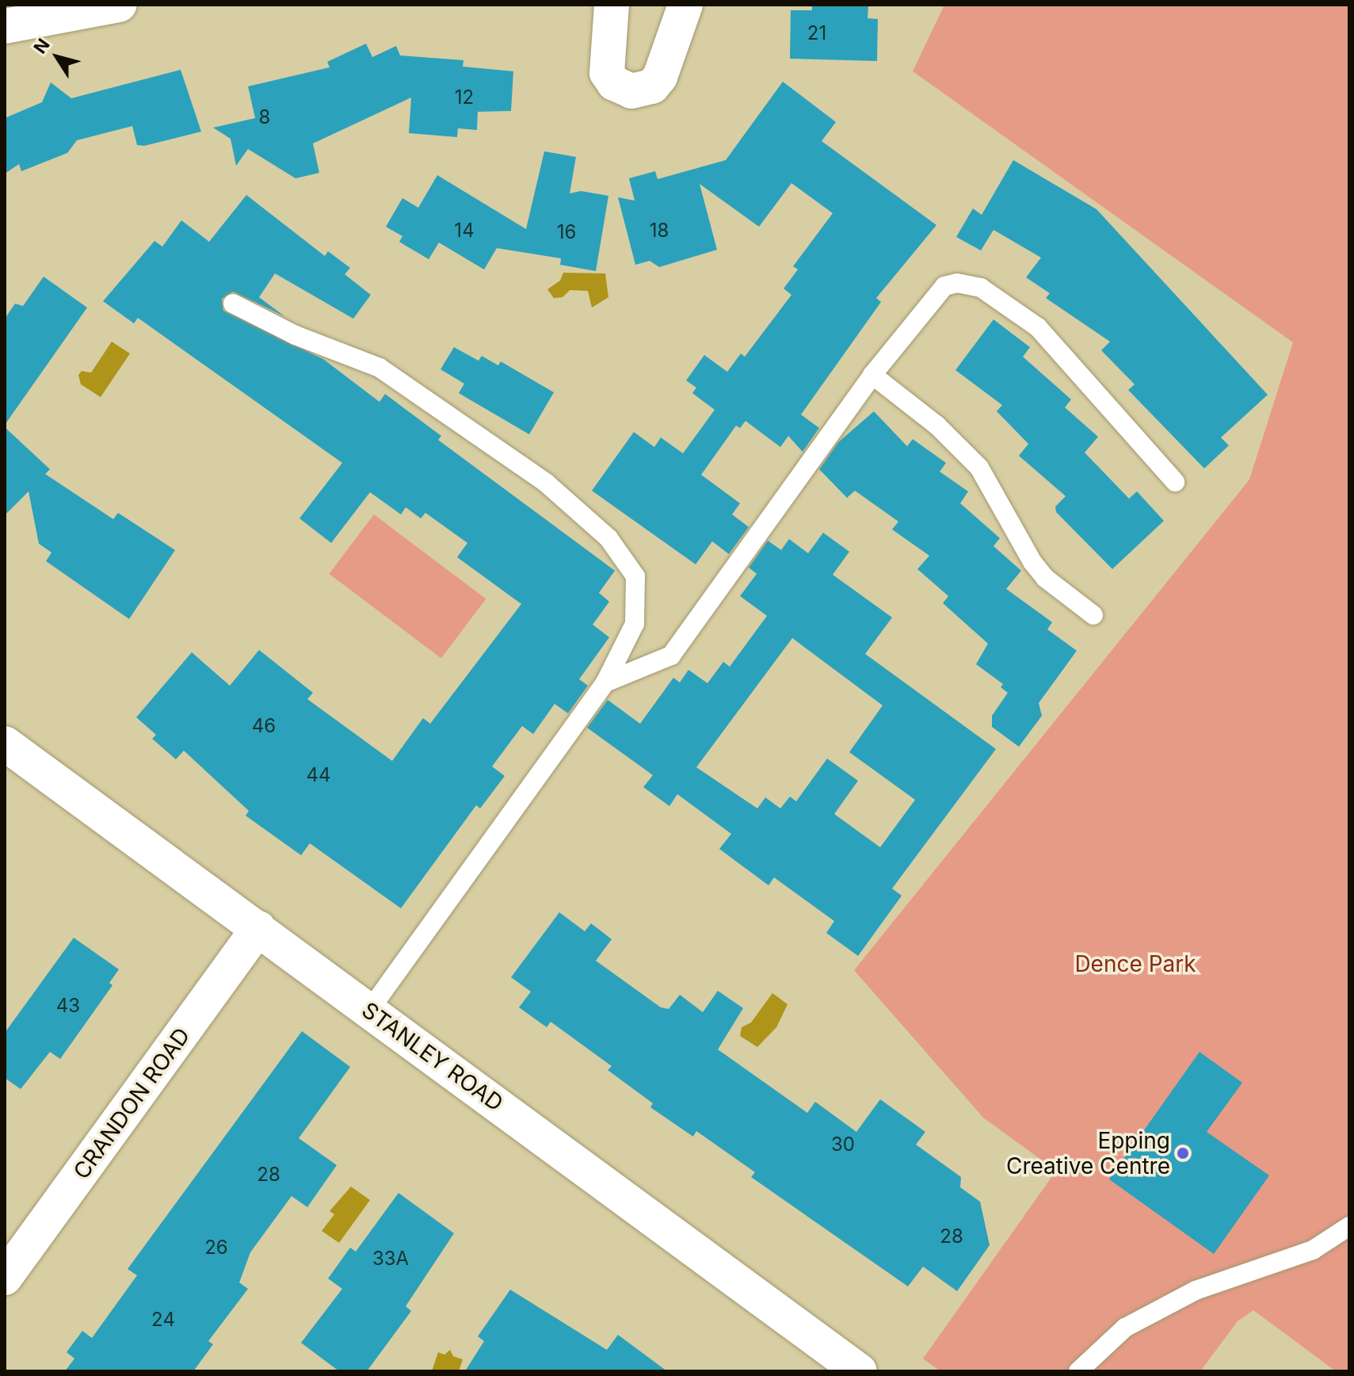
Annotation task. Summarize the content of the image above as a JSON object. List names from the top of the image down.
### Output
{
  "streets": {
    "street": ["STANLEY ROAD", "CRANDON ROAD"]
  },
  "crossings": [
    ["STANLEY ROAD", "CRANDON ROAD"]
  ],
  "parks": ["Dence Park"],
  "places": ["Epping Creative Centre"],
  "house_numbers": [
    "21",
    "12",
    "8",
    "14",
    "18",
    "16",
    "46",
    "44",
    "43",
    "30",
    "28",
    "28",
    "26",
    "33A",
    "24"
  ],
  "north": "top left"
}
